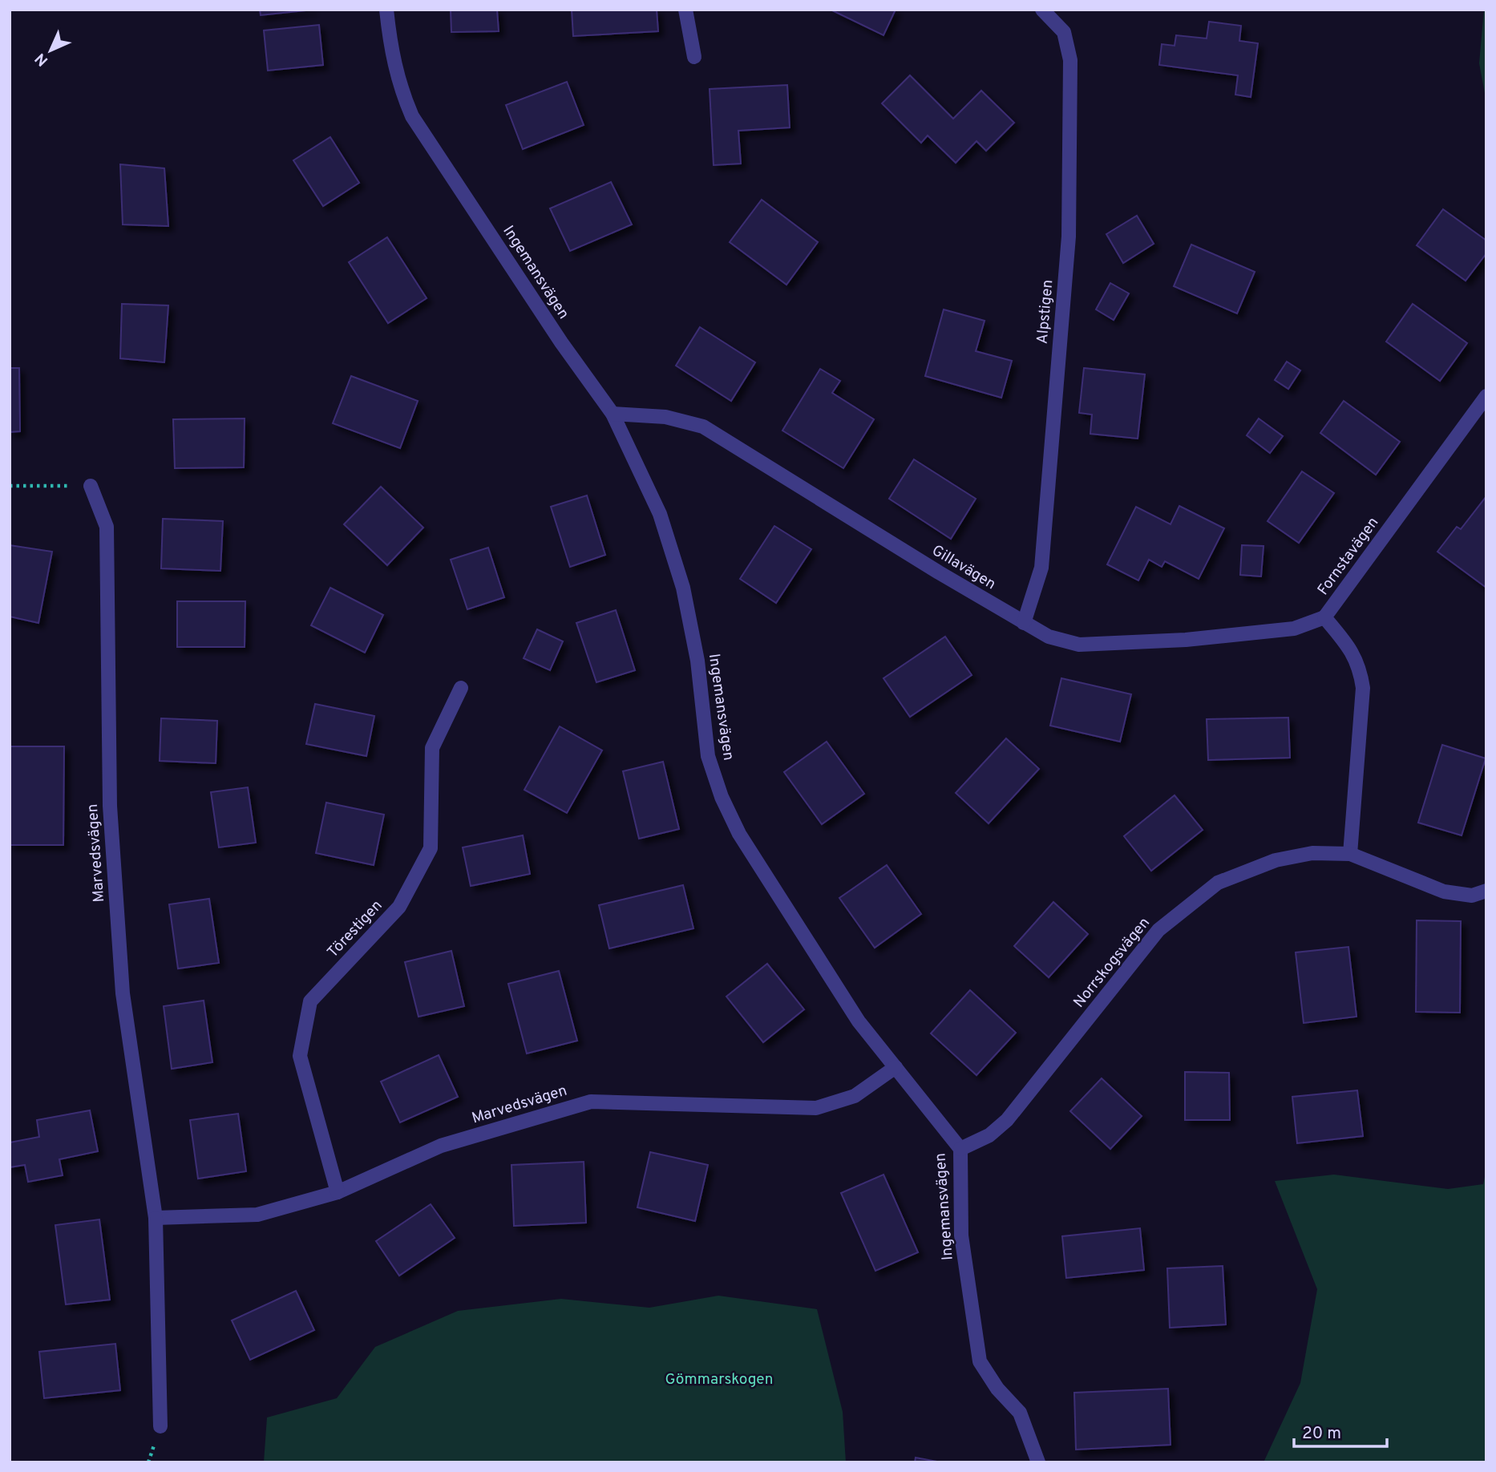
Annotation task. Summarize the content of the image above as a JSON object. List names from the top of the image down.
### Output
{
  "streets": {
    "street": [
      "Ingemansvägen",
      "Alpstigen",
      "Fornstavägen",
      "Gillavägen",
      "Marvedsvägen",
      "Törestigen",
      "Norrskogsvägen"
    ]
  },
  "crossings": [
    ["Ingemansvägen", "Gillavägen"],
    ["Ingemansvägen", "Marvedsvägen"],
    ["Ingemansvägen", "Norrskogsvägen"],
    ["Alpstigen", "Gillavägen"],
    ["Fornstavägen", "Gillavägen"],
    ["Fornstavägen", "Norrskogsvägen"],
    ["Marvedsvägen", "Törestigen"]
  ],
  "parks": ["Gömmarskogen"],
  "scale_bar": "20 m",
  "north": "bottom left"
}
